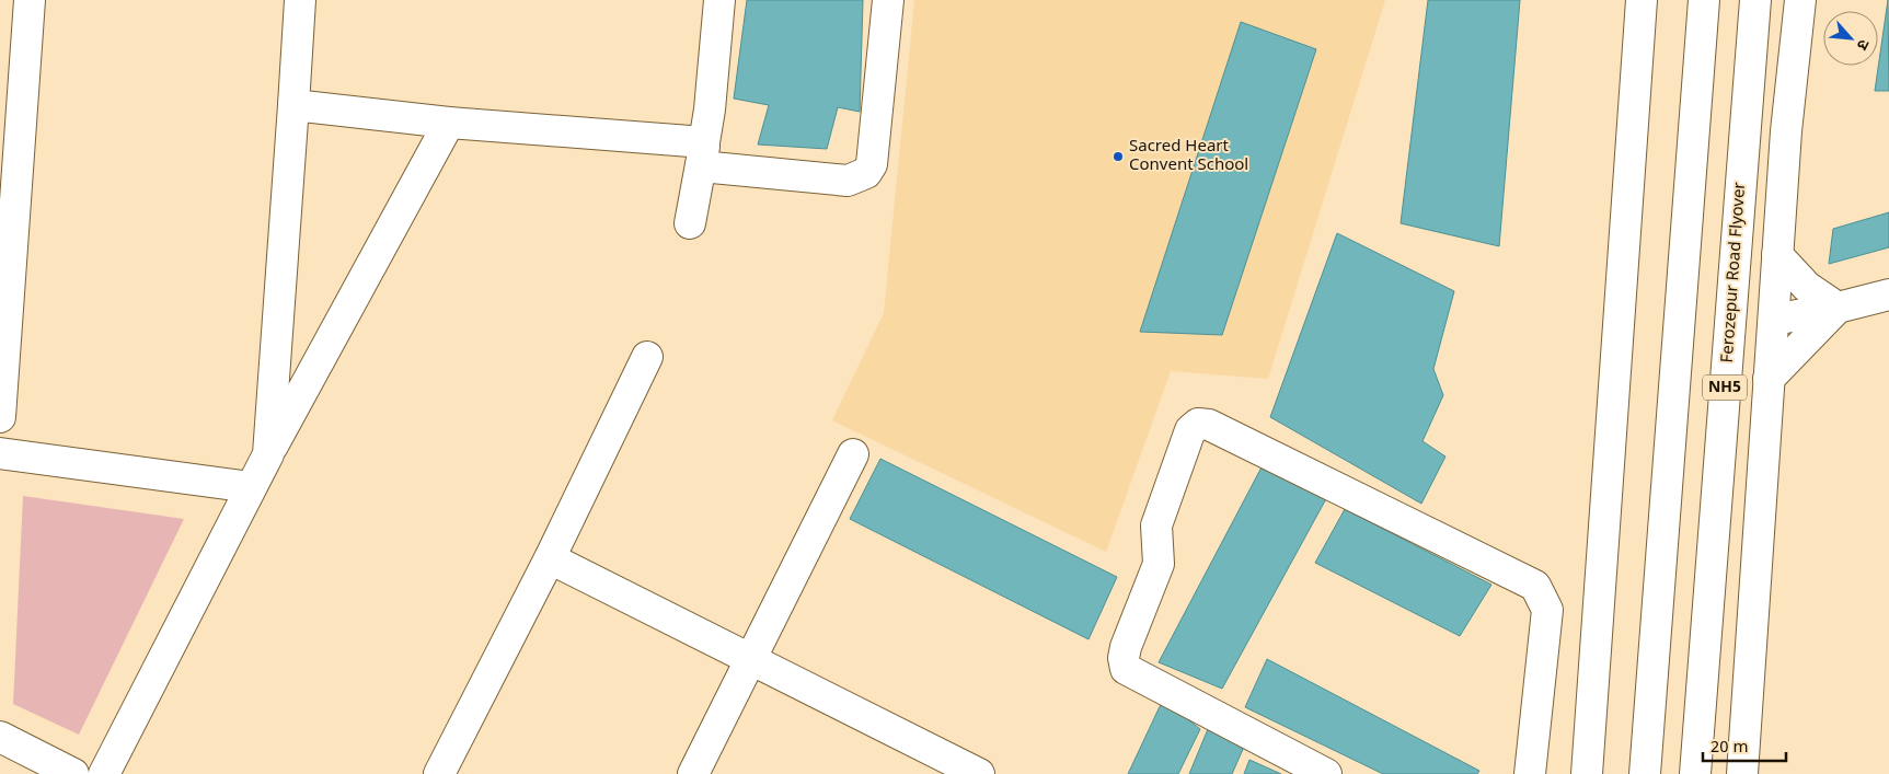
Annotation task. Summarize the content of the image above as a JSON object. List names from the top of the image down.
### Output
{
  "streets": {
    "main road": ["Ferozepur Road Flyover", "NH5"]
  },
  "places": ["Sacred Heart Convent School"],
  "scale_bar": "20 m",
  "north": "bottom right"
}
